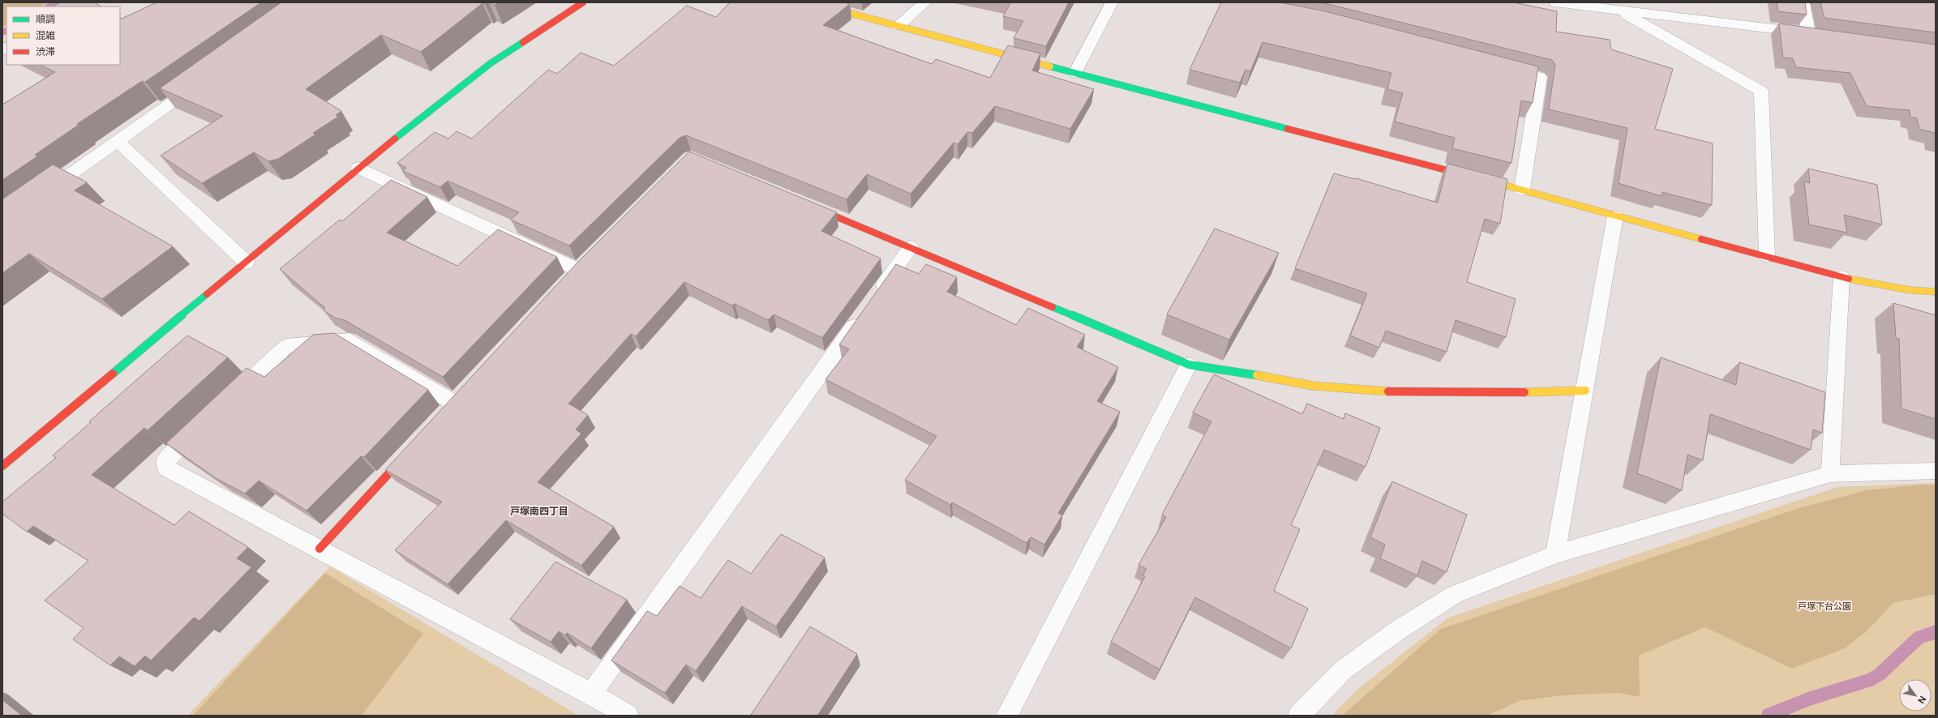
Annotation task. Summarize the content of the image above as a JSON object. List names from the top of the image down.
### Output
{
  "districts": ["戸塚南四丁目"],
  "parks": ["戸塚下台公園"],
  "legend": ["順調", "混雑", "渋滞"],
  "north": "bottom right"
}
